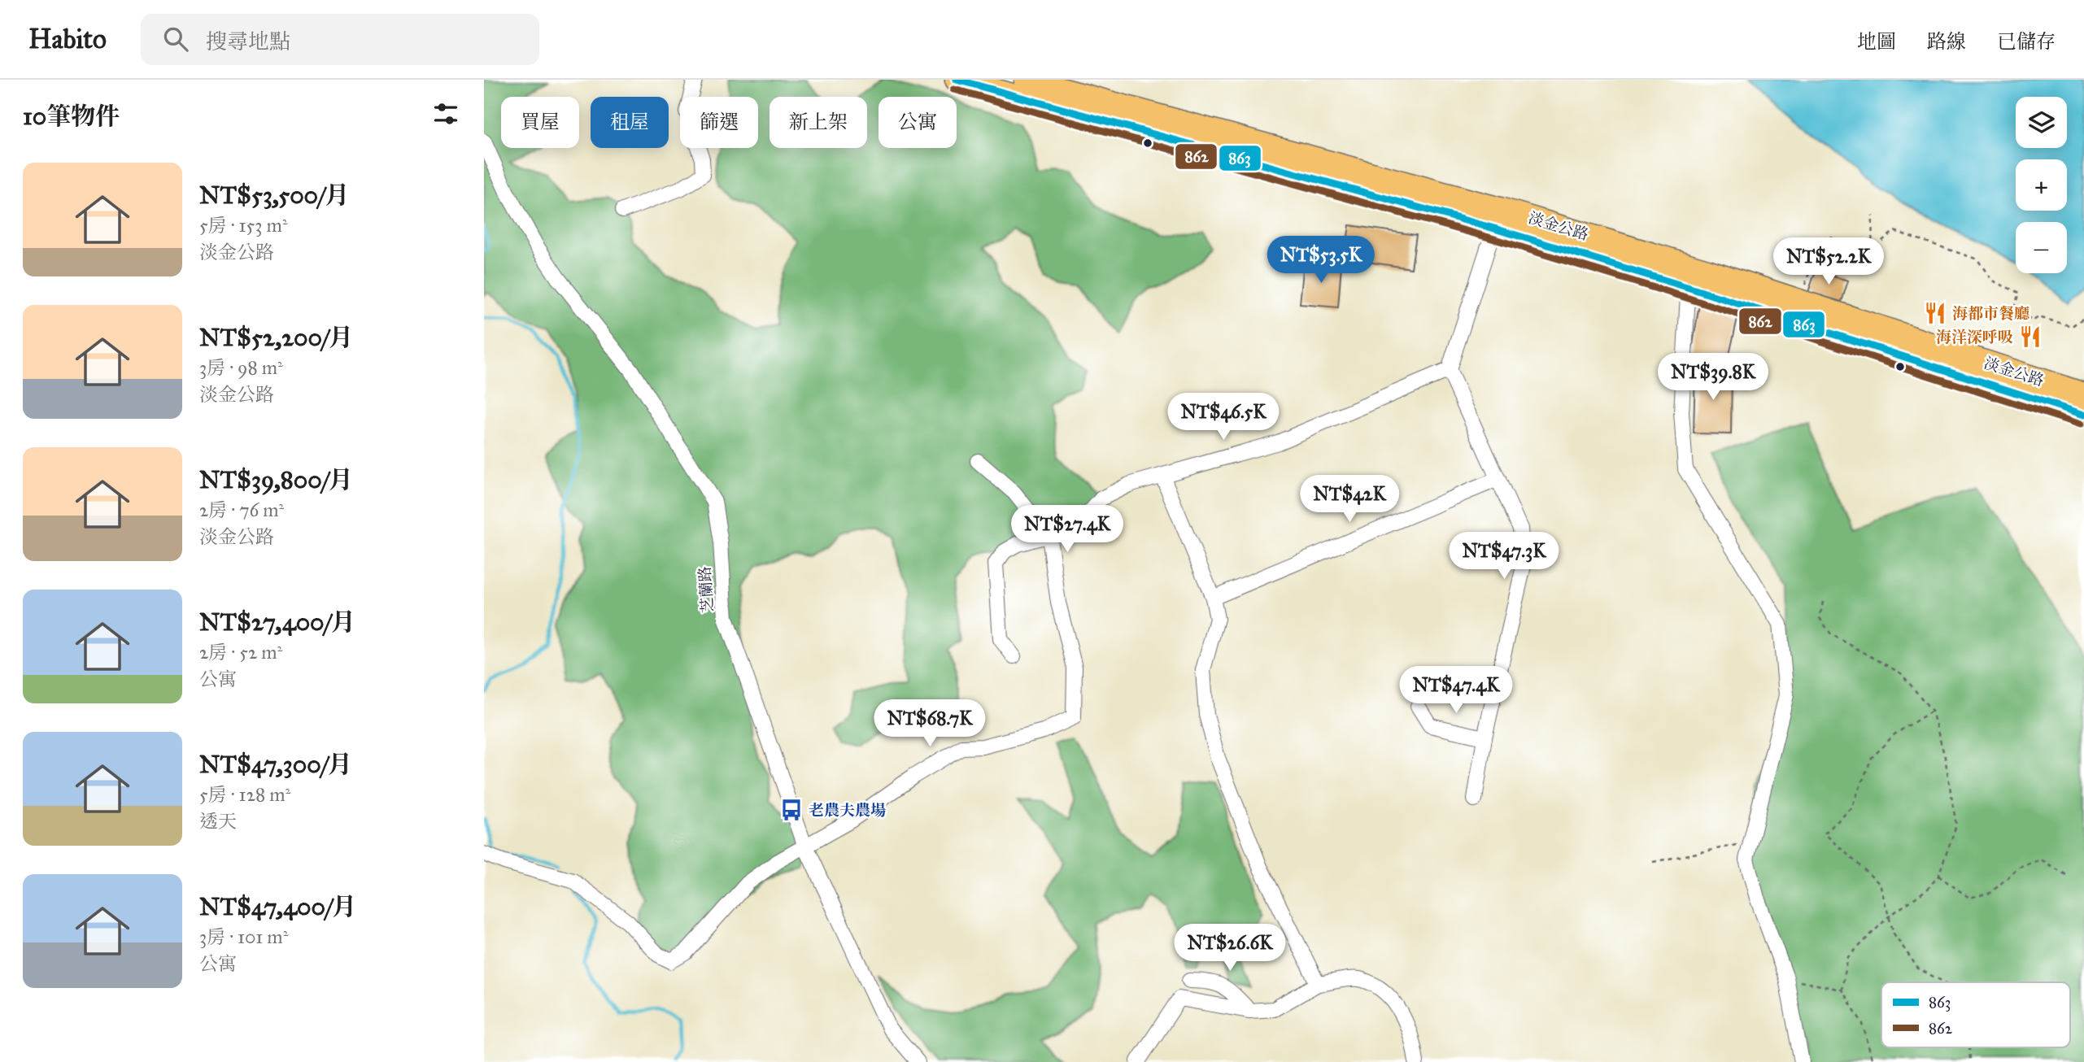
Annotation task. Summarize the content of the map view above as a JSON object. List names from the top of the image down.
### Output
{
  "streets": {
    "main road": ["淡金公路"],
    "street": ["芝蘭路"]
  },
  "places": {
    "restaurant": ["海都市餐廳", "海洋深呼吸"],
    "bus stop": ["老農夫農場"]
  },
  "lines": ["transit line 863", "transit line 862"],
  "legend": ["863", "862"],
  "page": {
    "header": "Habito",
    "search": "搜尋地點",
    "nav": ["地圖", "路線", "已儲存"],
    "heading": "10筆物件",
    "map_buttons": ["+", "−"],
    "chip": [
      "買屋",
      "租屋",
      "篩選",
      "新上架",
      "公寓"
    ],
    "list": [
      {
        "name": "NT$53,500/月",
        "note": "5房 · 153 m² · 淡金公路"
      },
      {
        "name": "NT$52,200/月",
        "note": "3房 · 98 m² · 淡金公路"
      },
      {
        "name": "NT$39,800/月",
        "note": "2房 · 76 m² · 淡金公路"
      },
      {
        "name": "NT$27,400/月",
        "note": "2房 · 52 m² · 公寓"
      },
      {
        "name": "NT$47,300/月",
        "note": "5房 · 128 m² · 透天"
      },
      {
        "name": "NT$47,400/月",
        "note": "3房 · 101 m² · 公寓"
      }
    ],
    "price": [
      "NT$53.5K",
      "NT$52.2K",
      "NT$39.8K",
      "NT$46.5K",
      "NT$42K",
      "NT$27.4K",
      "NT$47.3K",
      "NT$47.4K",
      "NT$68.7K",
      "NT$26.6K"
    ]
  }
}
